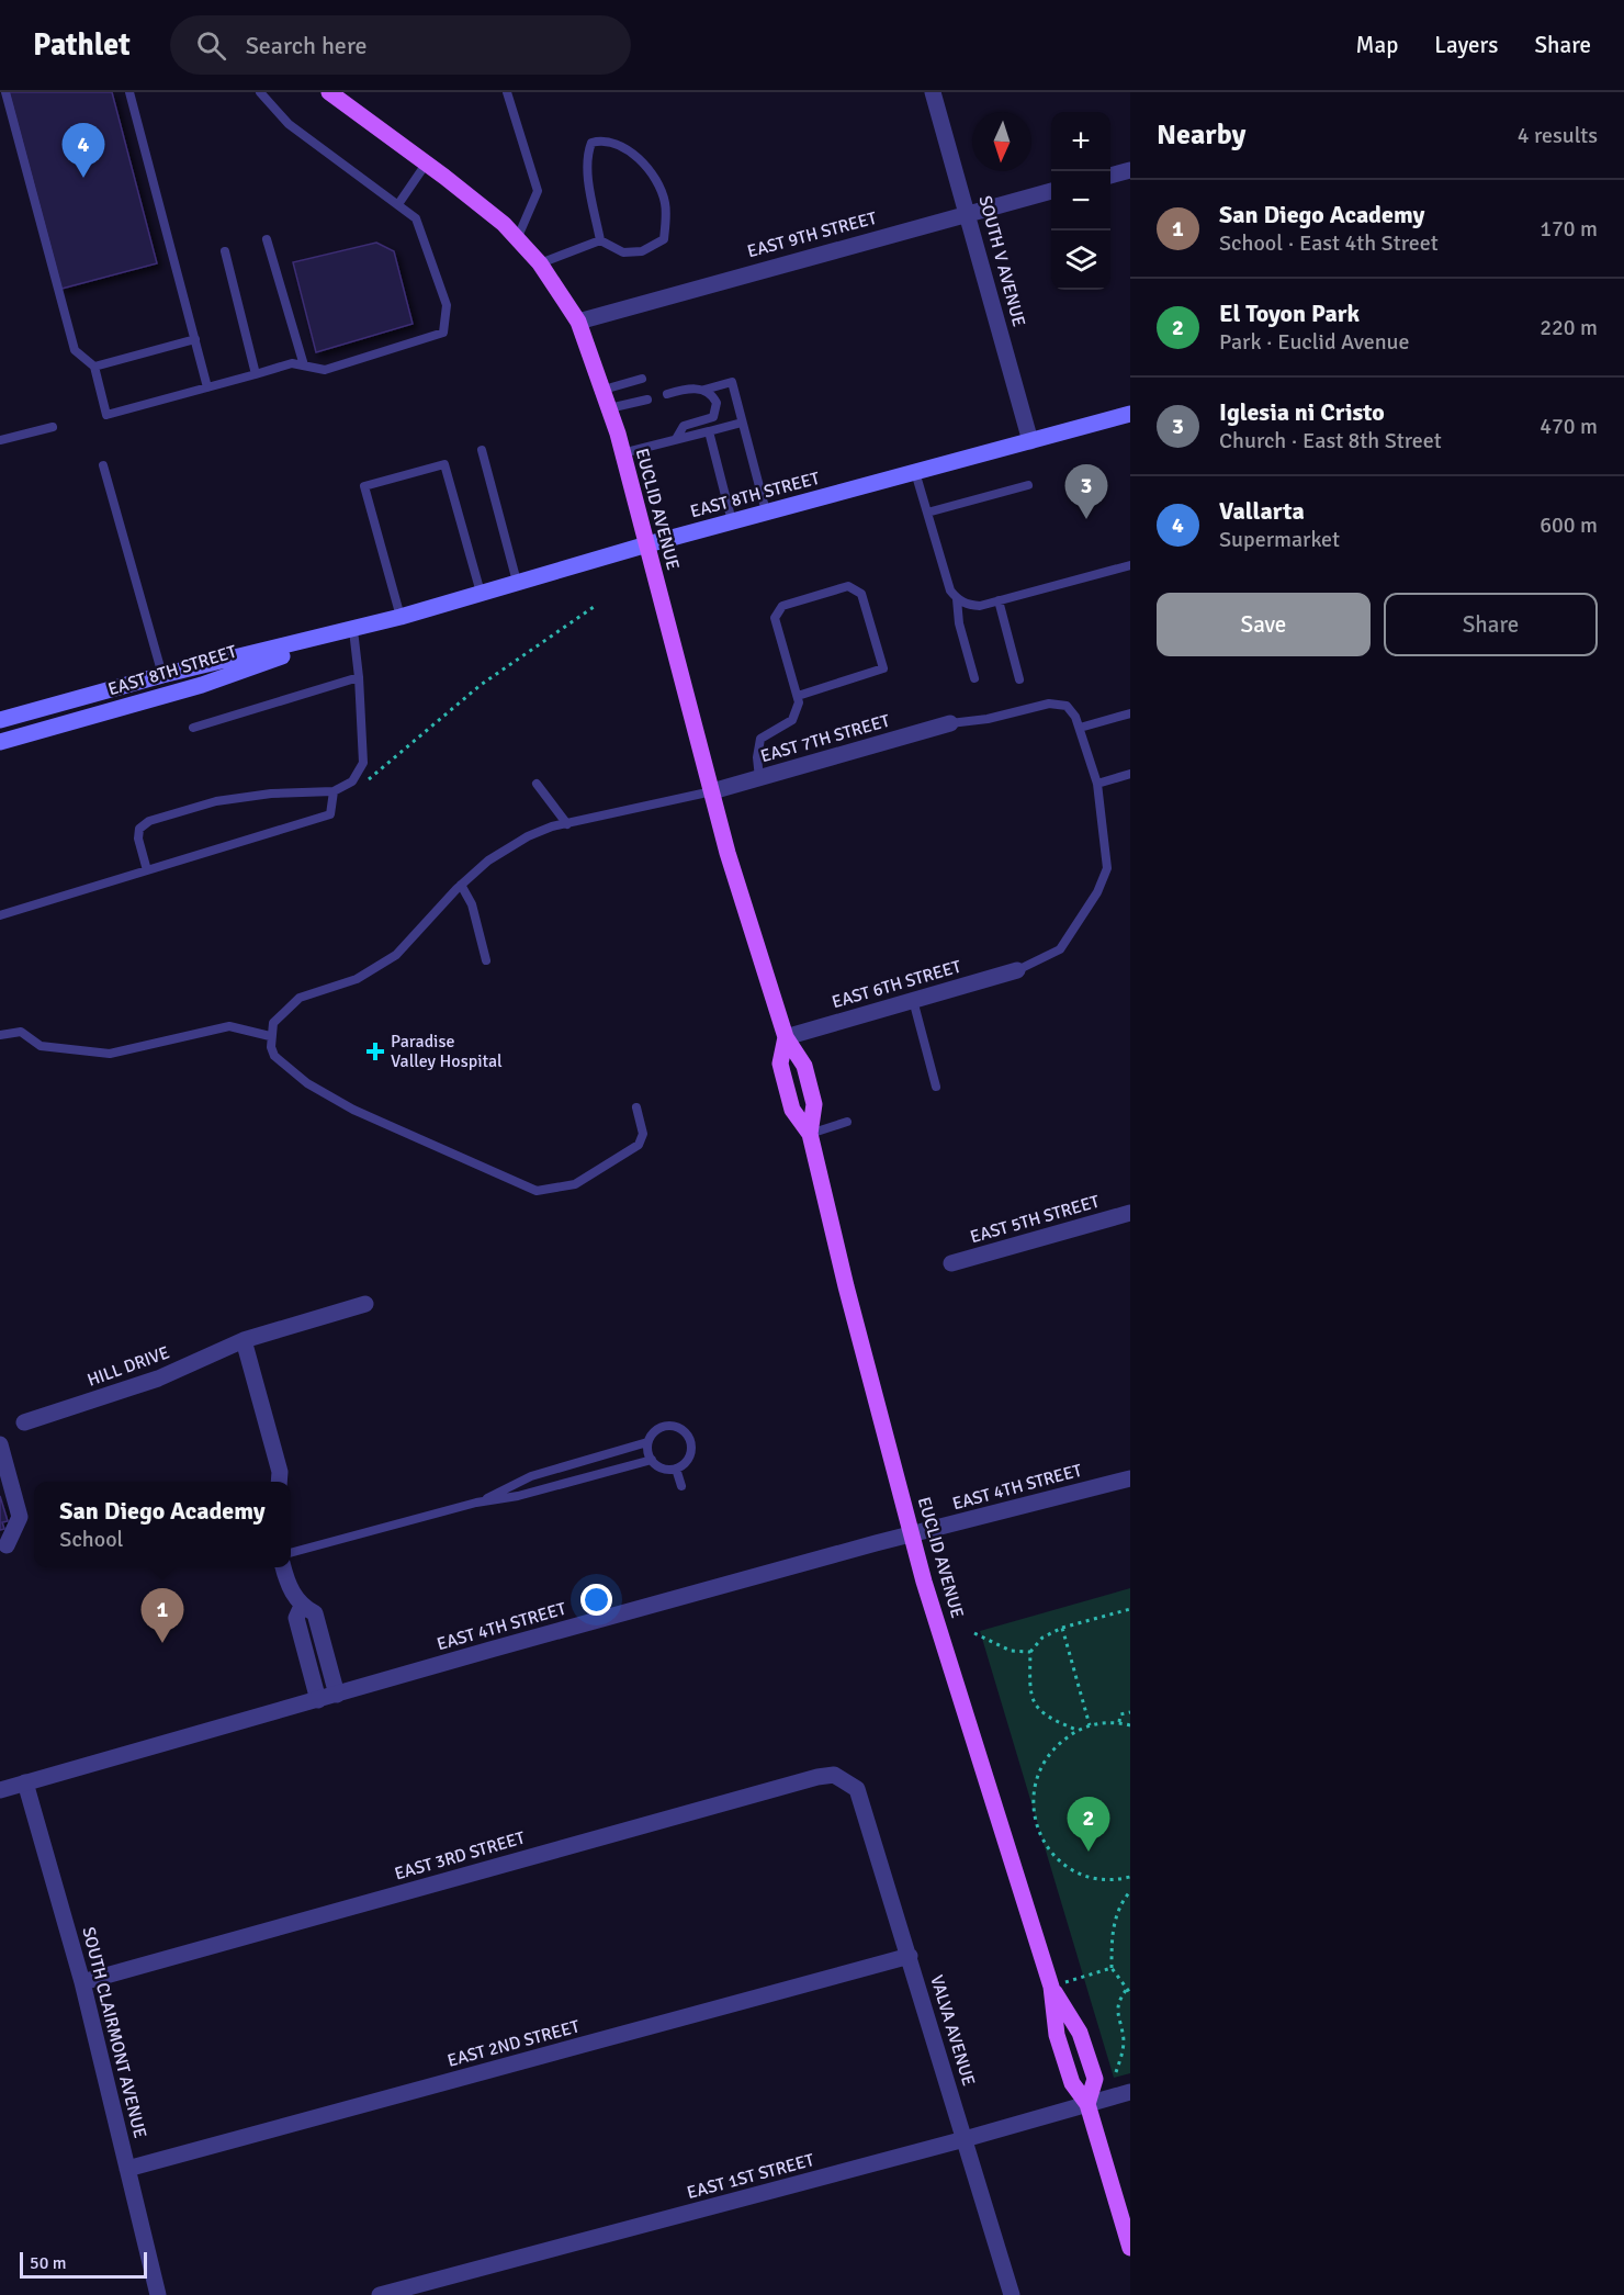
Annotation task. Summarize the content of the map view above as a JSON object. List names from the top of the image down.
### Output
{
  "streets": {
    "main road": ["EAST 8TH STREET", "EUCLID AVENUE"],
    "street": [
      "EAST 9TH STREET",
      "SOUTH V AVENUE",
      "EAST 7TH STREET",
      "EAST 6TH STREET",
      "EAST 5TH STREET",
      "HILL DRIVE",
      "EAST 4TH STREET",
      "EAST 3RD STREET",
      "VALVA AVENUE",
      "SOUTH CLAIRMONT AVENUE",
      "EAST 2ND STREET",
      "EAST 1ST STREET"
    ]
  },
  "crossings": [
    ["EAST 9TH STREET", "SOUTH V AVENUE"],
    ["EAST 9TH STREET", "EUCLID AVENUE"],
    ["SOUTH V AVENUE", "EAST 8TH STREET"],
    ["EAST 8TH STREET", "EUCLID AVENUE"],
    ["EUCLID AVENUE", "EAST 7TH STREET"],
    ["EUCLID AVENUE", "EAST 6TH STREET"],
    ["EUCLID AVENUE", "EAST 4TH STREET"],
    ["EUCLID AVENUE", "EAST 1ST STREET"],
    ["EAST 4TH STREET", "SOUTH CLAIRMONT AVENUE"],
    ["EAST 3RD STREET", "VALVA AVENUE"],
    ["EAST 3RD STREET", "SOUTH CLAIRMONT AVENUE"],
    ["VALVA AVENUE", "EAST 2ND STREET"],
    ["VALVA AVENUE", "EAST 1ST STREET"],
    ["SOUTH CLAIRMONT AVENUE", "EAST 2ND STREET"]
  ],
  "places": {
    "health": ["Paradise Valley Hospital"]
  },
  "scale_bar": "50 m",
  "north": "bottom",
  "page": {
    "header": "Pathlet",
    "search": "Search here",
    "nav": ["Map", "Layers", "Share"],
    "heading": ["Nearby", "4 results"],
    "map_buttons": ["+", "−"],
    "pins": [
      "4",
      "3",
      "1",
      "2"
    ],
    "list": [
      {
        "mark": "1",
        "name": "San Diego Academy",
        "note": "School · East 4th Street",
        "value": "170 m"
      },
      {
        "mark": "2",
        "name": "El Toyon Park",
        "note": "Park · Euclid Avenue",
        "value": "220 m"
      },
      {
        "mark": "3",
        "name": "Iglesia ni Cristo",
        "note": "Church · East 8th Street",
        "value": "470 m"
      },
      {
        "mark": "4",
        "name": "Vallarta",
        "note": "Supermarket",
        "value": "600 m"
      }
    ],
    "buttons": ["Save", "Share"],
    "popup": ["San Diego Academy", "School"],
    "scale": "50 m"
  }
}
